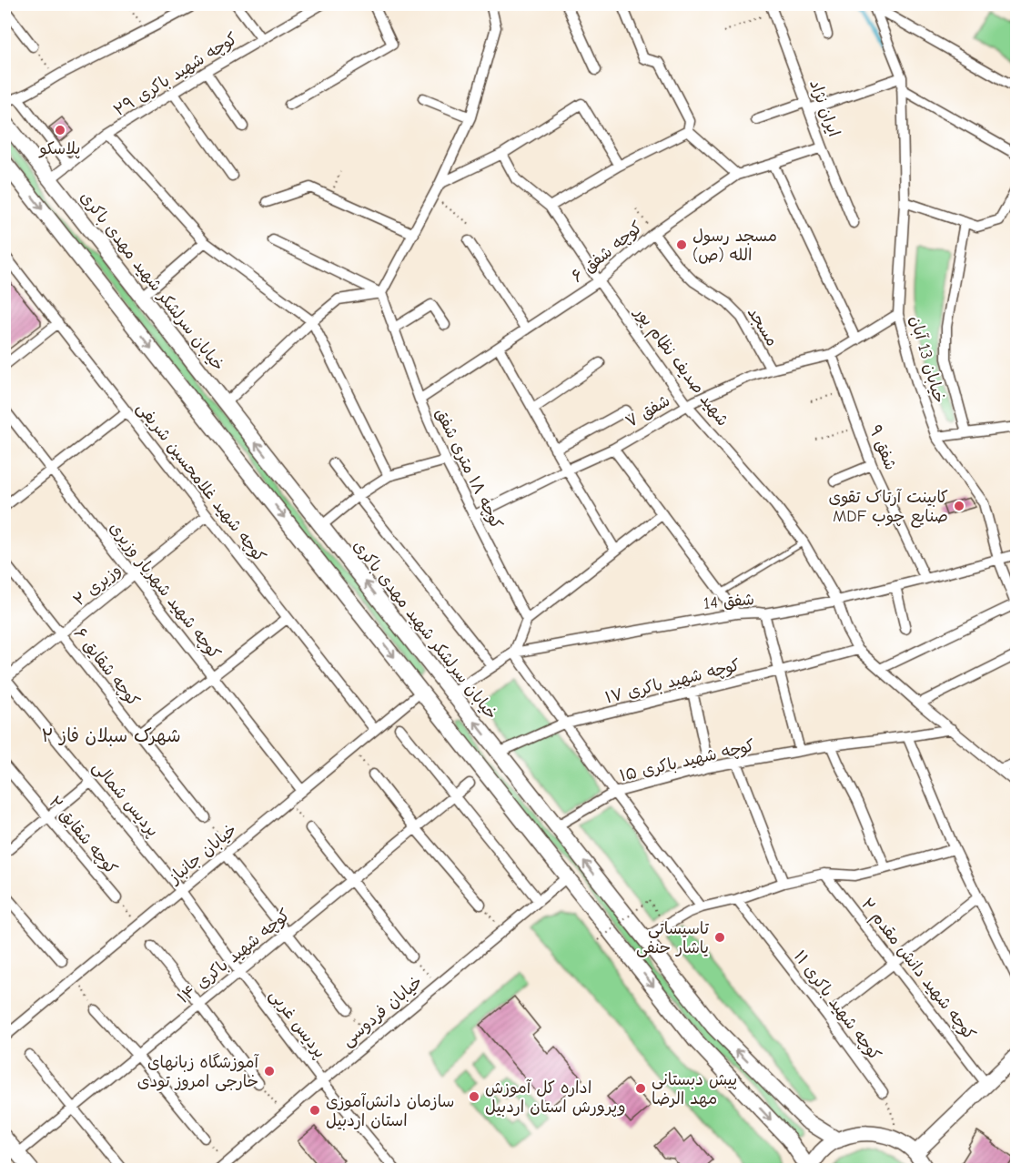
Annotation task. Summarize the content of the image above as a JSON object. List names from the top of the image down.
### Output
{
  "streets": {
    "main road": ["خیابان سرلشکر شهید مهدی باکری"],
    "street": [
      "کوچه شهید باکری ۲۹",
      "ایران نژاد",
      "کوچه شفق ۶",
      "مسجد",
      "خیابان 13 آبان",
      "شهید صدیف نظام پور",
      "شفق ۷",
      "شفق ۹",
      "کوچه ۱۸ متری شفق",
      "کوچه شهید غلامحسین شریفی",
      "وزیری ۲",
      "کوچه شهید شهریار وزیری",
      "شفق 14",
      "کوچه شقایق ۶",
      "کوچه شهید باکری ۱۷",
      "کوچه شهید باکری ۱۵",
      "پردیس شمالی",
      "کوچه شقایق ۲",
      "خیابان جانباز",
      "کوچه شهید باکری ۱۴",
      "کوچه شهید دانش مقدم ۲",
      "کوچه شهید باکری ۱۱",
      "خیابان فردوسی",
      "پردیس غربی"
    ]
  },
  "crossings": [
    ["کوچه شهید باکری ۲۹", "خیابان سرلشکر شهید مهدی باکری"],
    ["ایران نژاد", "کوچه شفق ۶"],
    ["کوچه شفق ۶", "مسجد"],
    ["کوچه شفق ۶", "شهید صدیف نظام پور"],
    ["کوچه شفق ۶", "کوچه ۱۸ متری شفق"],
    ["خیابان سرلشکر شهید مهدی باکری", "شفق 14"],
    ["خیابان سرلشکر شهید مهدی باکری", "کوچه شهید باکری ۱۷"],
    ["خیابان سرلشکر شهید مهدی باکری", "کوچه شهید باکری ۱۵"],
    ["مسجد", "شفق ۷"],
    ["خیابان 13 آبان", "شفق ۷"],
    ["خیابان 13 آبان", "شفق 14"],
    ["شهید صدیف نظام پور", "شفق ۷"],
    ["شهید صدیف نظام پور", "شفق 14"],
    ["شهید صدیف نظام پور", "کوچه شهید باکری ۱۷"],
    ["شفق ۷", "شفق ۹"],
    ["شفق ۷", "کوچه ۱۸ متری شفق"],
    ["شفق ۹", "شفق 14"],
    ["کوچه شهید غلامحسین شریفی", "وزیری ۲"],
    ["کوچه شهید غلامحسین شریفی", "خیابان جانباز"],
    ["وزیری ۲", "کوچه شهید شهریار وزیری"],
    ["وزیری ۲", "کوچه شقایق ۶"],
    ["وزیری ۲", "پردیس شمالی"],
    ["کوچه شهید شهریار وزیری", "خیابان جانباز"],
    ["پردیس شمالی", "خیابان جانباز"],
    ["پردیس شمالی", "پردیس غربی"],
    ["کوچه شقایق ۲", "خیابان جانباز"],
    ["خیابان جانباز", "پردیس غربی"],
    ["کوچه شهید باکری ۱۴", "پردیس غربی"],
    ["خیابان فردوسی", "پردیس غربی"]
  ],
  "districts": ["شهرک سبلان فاز ۲"],
  "places": [
    "پلاسکو",
    "مسجد رسول الله (ص)",
    "کابینت آرتاک تقوی MDF صنایع چوب",
    "تاسیساتی یاشار حنفی",
    "آموزشگاه زبانهای خارجی امروز تودی",
    "پیش دبستانی مهد الرضا",
    "اداره کل آموزش وپرورش استان اردبیل",
    "سازمان دانش‌آموزی استان اردبیل"
  ]
}
